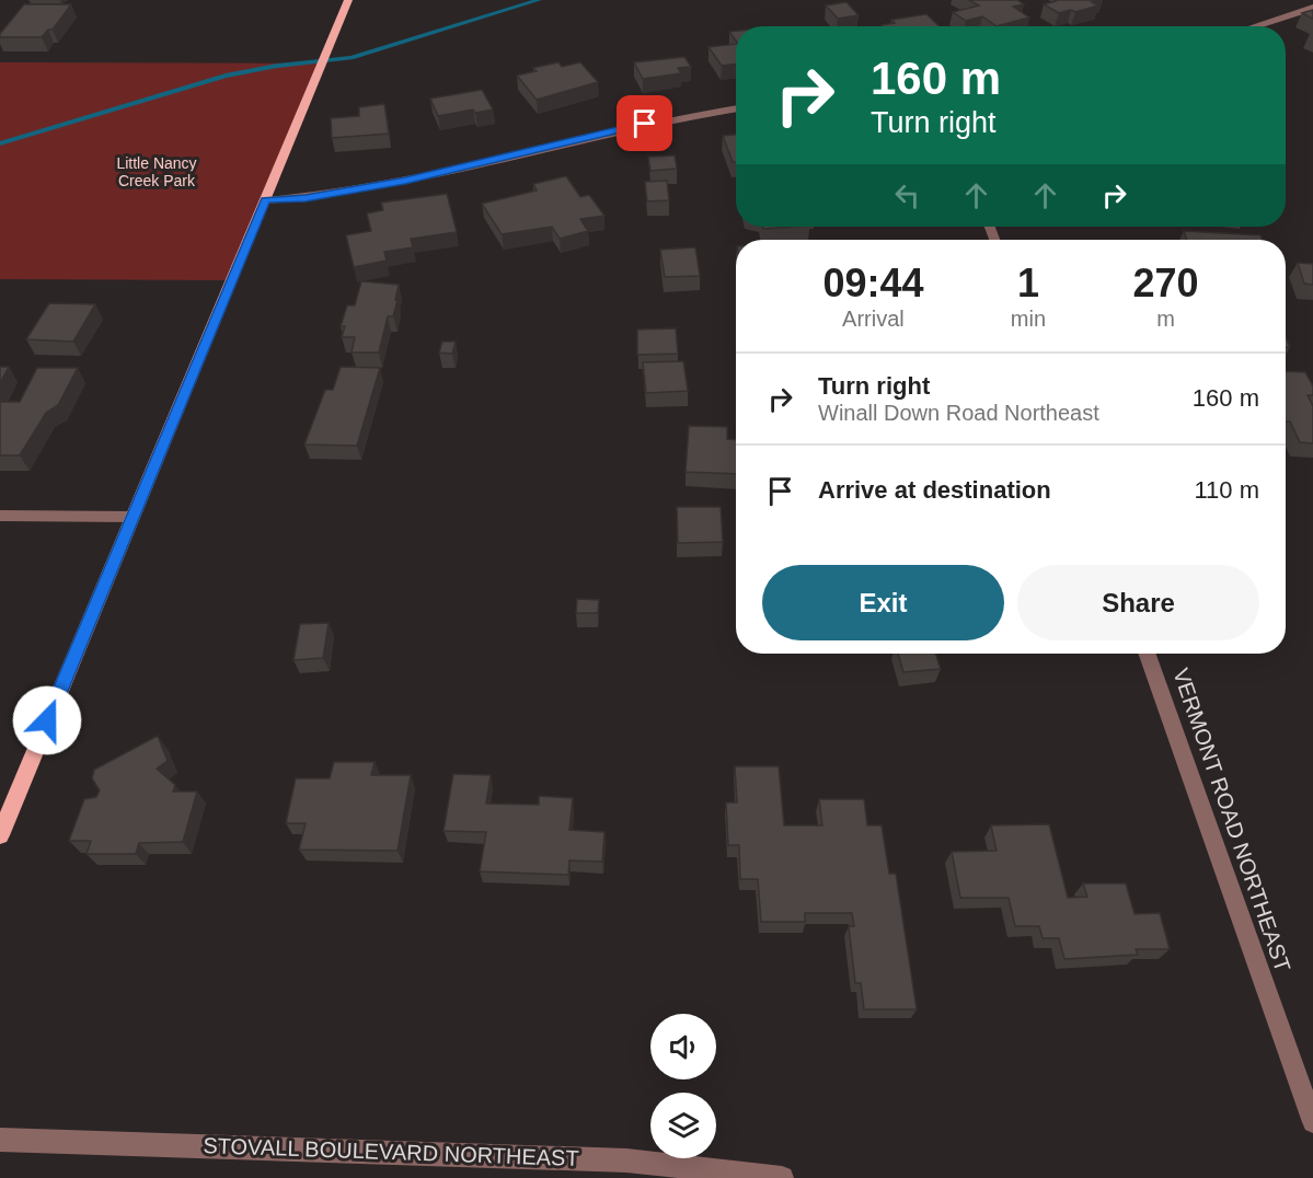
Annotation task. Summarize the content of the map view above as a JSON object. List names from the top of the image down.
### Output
{
  "streets": {
    "street": ["VERMONT ROAD NORTHEAST", "STOVALL BOULEVARD NORTHEAST"]
  },
  "parks": ["Little Nancy Creek Park"],
  "page": {
    "turn": ["160 m", "Turn right"],
    "eta": [
      "09:44",
      "Arrival",
      "1",
      "min",
      "270",
      "m"
    ],
    "list": [
      {
        "name": "Turn right",
        "note": "Winall Down Road Northeast",
        "value": "160 m"
      },
      {
        "name": "Arrive at destination",
        "value": "110 m"
      }
    ],
    "buttons": ["Exit", "Share"]
  }
}
